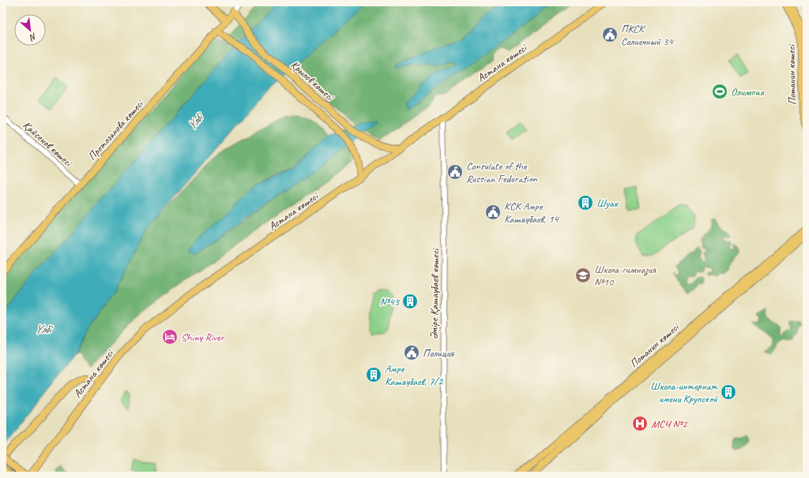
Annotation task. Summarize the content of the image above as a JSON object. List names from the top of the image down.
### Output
{
  "streets": {
    "main road": [
      "Астана көшесі",
      "Потанин көшесі",
      "Крылов көшесі",
      "Протозанова көшесі"
    ],
    "street": ["Қайсенов көшесі", "Әміре Қашаубаев көшесі"]
  },
  "crossings": [
    ["Астана көшесі", "Крылов көшесі"],
    ["Астана көшесі", "Әміре Қашаубаев көшесі"],
    ["Крылов көшесі", "Протозанова көшесі"],
    ["Протозанова көшесі", "Қайсенов көшесі"]
  ],
  "water": ["Үлбі"],
  "places": {
    "public building": [
      "ПКСК Солнечный 34",
      "Consulate of the Russian Federation",
      "КСК Амре Кашаубаев, 14",
      "Полиция"
    ],
    "sports": ["Олимпия"],
    "building": [
      "Шуак",
      "№43",
      "Амре Кашаубаев, 7/2",
      "Школа-интернат имени Крупской"
    ],
    "school or university": ["Школа-гимназия №10"],
    "hotel": ["Shiny River"],
    "hospital": ["МСЧ №2"]
  },
  "north": "bottom right"
}
